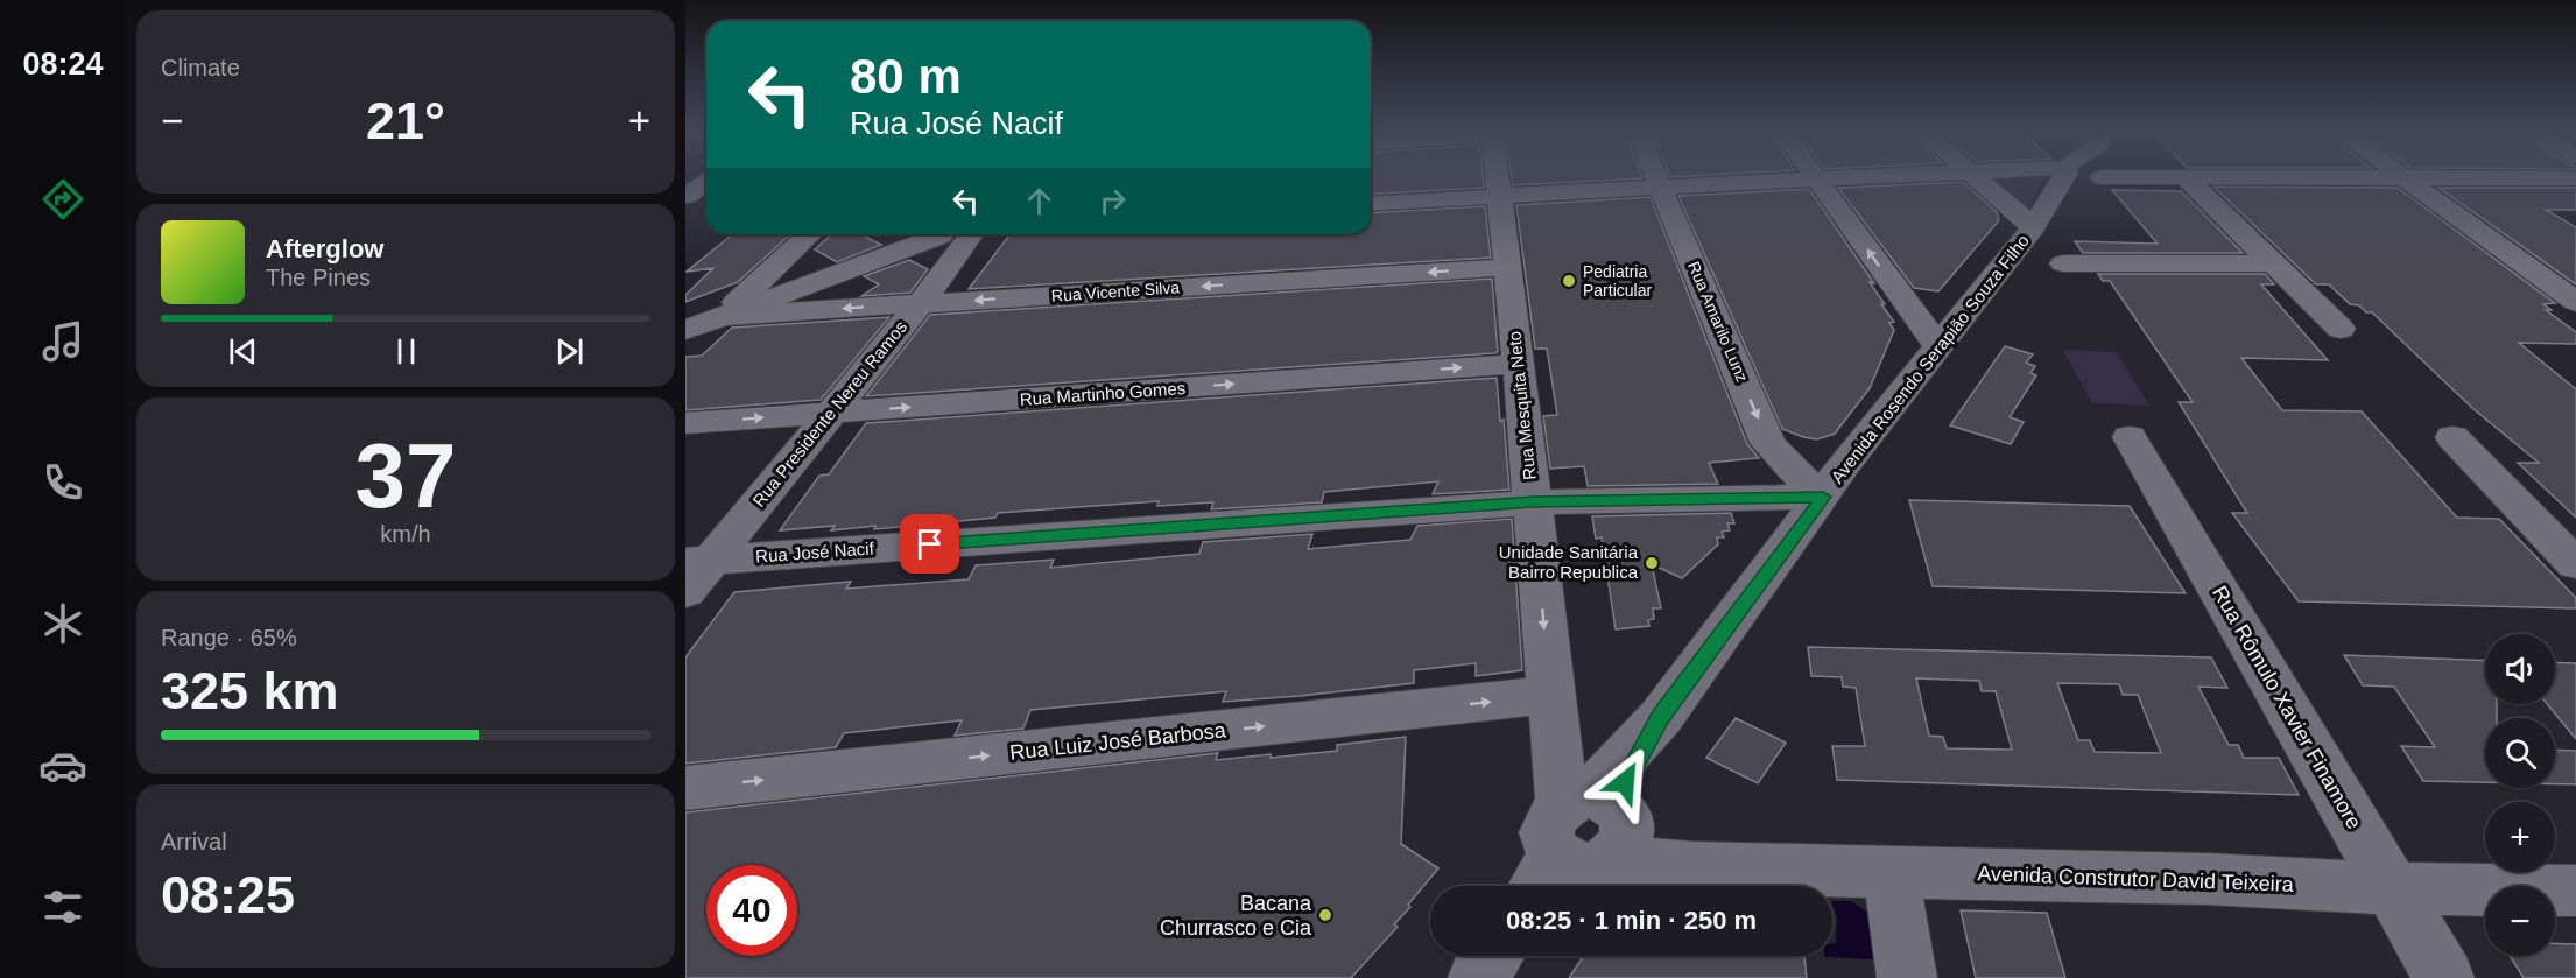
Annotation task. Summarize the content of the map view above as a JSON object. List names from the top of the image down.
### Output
{
  "streets": {
    "street": [
      "Rua Vicente Silva",
      "Rua Amarilo Lunz",
      "Avenida Rosendo Serapião Souza Filho",
      "Rua Martinho Gomes",
      "Rua Mesquita Neto",
      "Rua Presidente Nereu Ramos",
      "Rua José Nacif",
      "Rua Rômulo Xavier Finamore",
      "Rua Luiz José Barbosa",
      "Avenida Construtor David Teixeira"
    ]
  },
  "crossings": [
    ["Rua Vicente Silva", "Rua Mesquita Neto"],
    ["Rua Vicente Silva", "Rua Presidente Nereu Ramos"],
    ["Rua Amarilo Lunz", "Avenida Rosendo Serapião Souza Filho"],
    ["Rua Amarilo Lunz", "Rua José Nacif"],
    ["Avenida Rosendo Serapião Souza Filho", "Rua Mesquita Neto"],
    ["Avenida Rosendo Serapião Souza Filho", "Rua José Nacif"],
    ["Avenida Rosendo Serapião Souza Filho", "Avenida Construtor David Teixeira"],
    ["Rua Martinho Gomes", "Rua Mesquita Neto"],
    ["Rua Martinho Gomes", "Rua Presidente Nereu Ramos"],
    ["Rua Mesquita Neto", "Rua José Nacif"],
    ["Rua Mesquita Neto", "Rua Luiz José Barbosa"],
    ["Rua Mesquita Neto", "Avenida Construtor David Teixeira"],
    ["Rua Presidente Nereu Ramos", "Rua José Nacif"],
    ["Rua Rômulo Xavier Finamore", "Avenida Construtor David Teixeira"]
  ],
  "one_way": ["Rua Luiz José Barbosa"],
  "places": ["Pediatria Particular", "Unidade Sanitária Bairro Republica", "Bacana Churrasco e Cia"],
  "page": {
    "tabs": "08:24",
    "tile": [
      "Climate",
      ["37", "km/h"],
      ["Range · 65%", "325 km"],
      ["Arrival", "08:25"]
    ],
    "turn": ["80 m", "Rua José Nacif"],
    "heat": ["−", "21°", "+"],
    "song": ["Afterglow", "The Pines"],
    "map_buttons": ["+", "−"],
    "limit": "40",
    "trip": "08:25 · 1 min · 250 m"
  }
}
